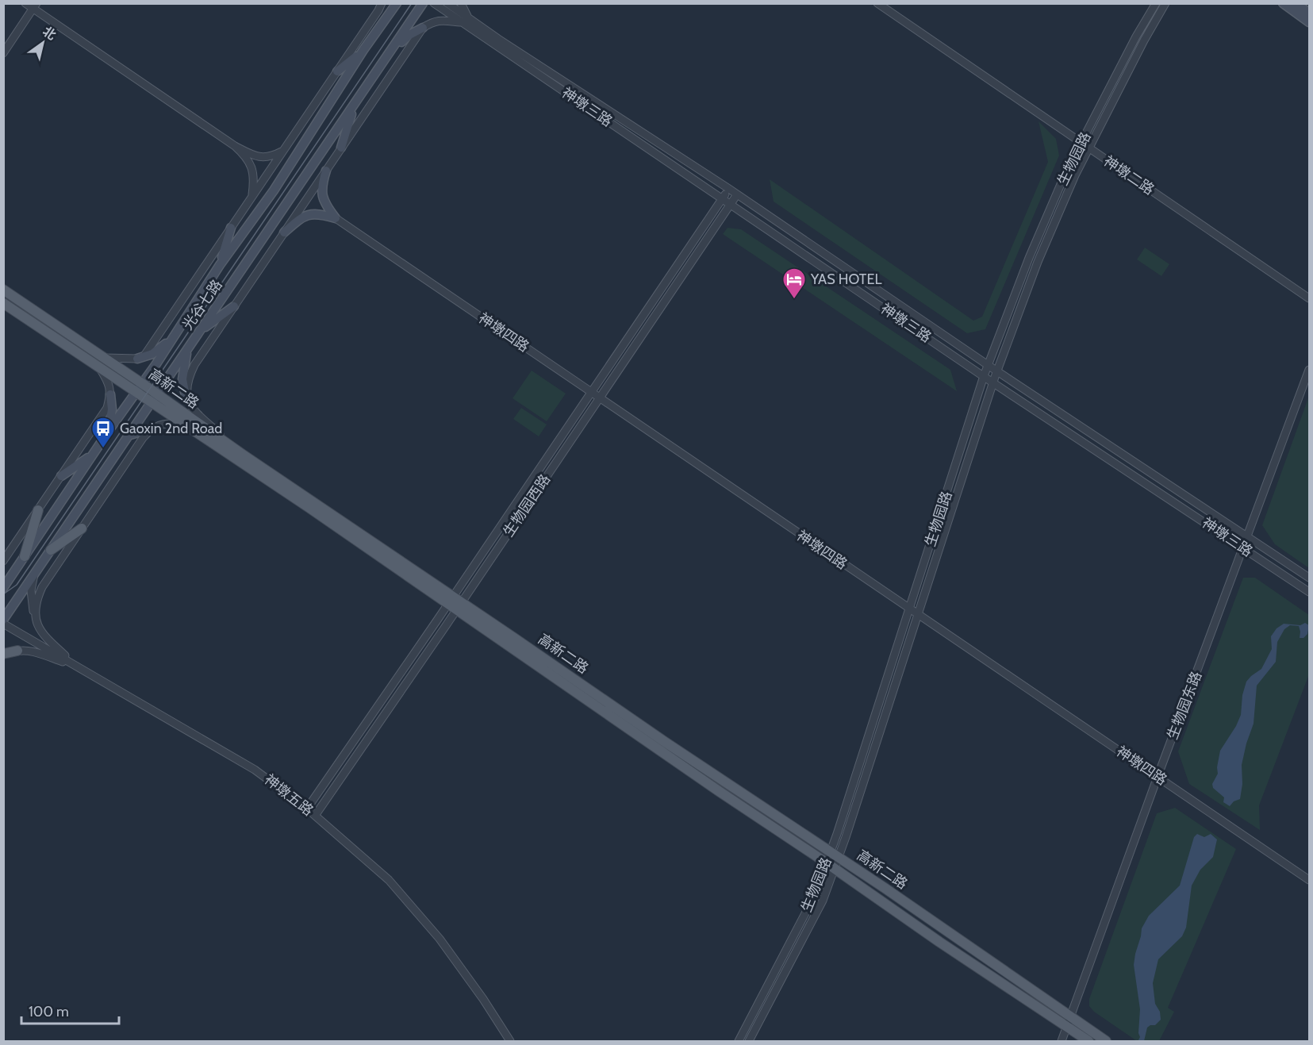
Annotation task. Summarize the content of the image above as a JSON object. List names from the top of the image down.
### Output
{
  "streets": {
    "main road": ["光谷七路", "高新二路"],
    "street": [
      "神墩三路",
      "生物园路",
      "神墩二路",
      "神墩四路",
      "生物园西路",
      "生物园东路",
      "神墩五路"
    ]
  },
  "crossings": [
    ["神墩三路", "生物园路"],
    ["神墩三路", "生物园西路"],
    ["神墩三路", "生物园东路"],
    ["生物园路", "神墩二路"],
    ["生物园路", "神墩四路"],
    ["生物园路", "高新二路"],
    ["光谷七路", "高新二路"],
    ["神墩四路", "生物园西路"],
    ["神墩四路", "生物园东路"],
    ["高新二路", "生物园西路"],
    ["高新二路", "生物园东路"],
    ["生物园西路", "神墩五路"]
  ],
  "places": {
    "hotel": ["YAS HOTEL"],
    "bus stop": ["Gaoxin 2nd Road"]
  },
  "scale_bar": "100 m",
  "north": "top right"
}
